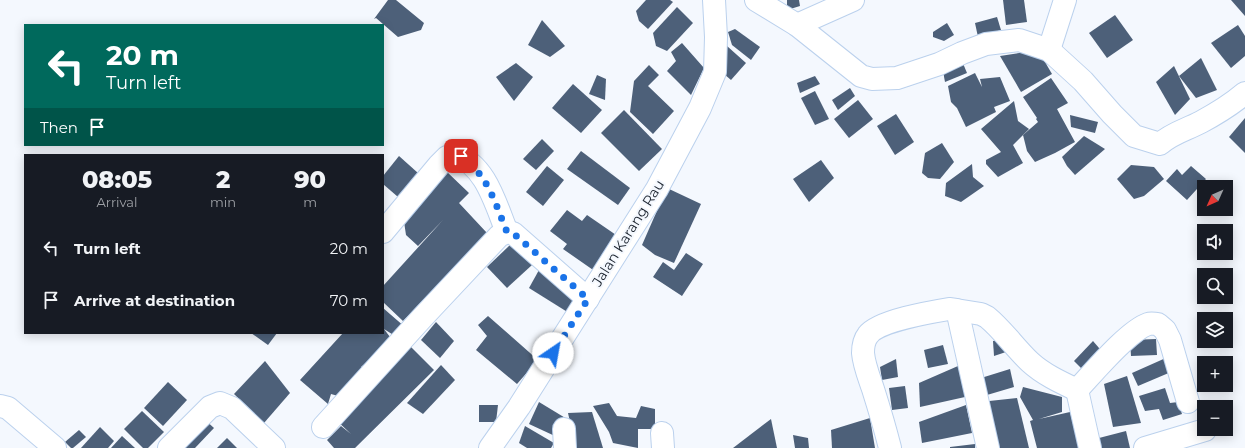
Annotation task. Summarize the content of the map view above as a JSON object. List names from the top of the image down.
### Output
{
  "streets": {
    "street": ["Jalan Karang Rau"]
  },
  "north": "bottom left",
  "page": {
    "turn": ["20 m", "Turn left"],
    "then": "Then",
    "eta": [
      "08:05",
      "Arrival",
      "2",
      "min",
      "90",
      "m"
    ],
    "map_buttons": ["+", "−"],
    "list": [
      {
        "name": "Turn left",
        "value": "20 m"
      },
      {
        "name": "Arrive at destination",
        "value": "70 m"
      }
    ]
  }
}
